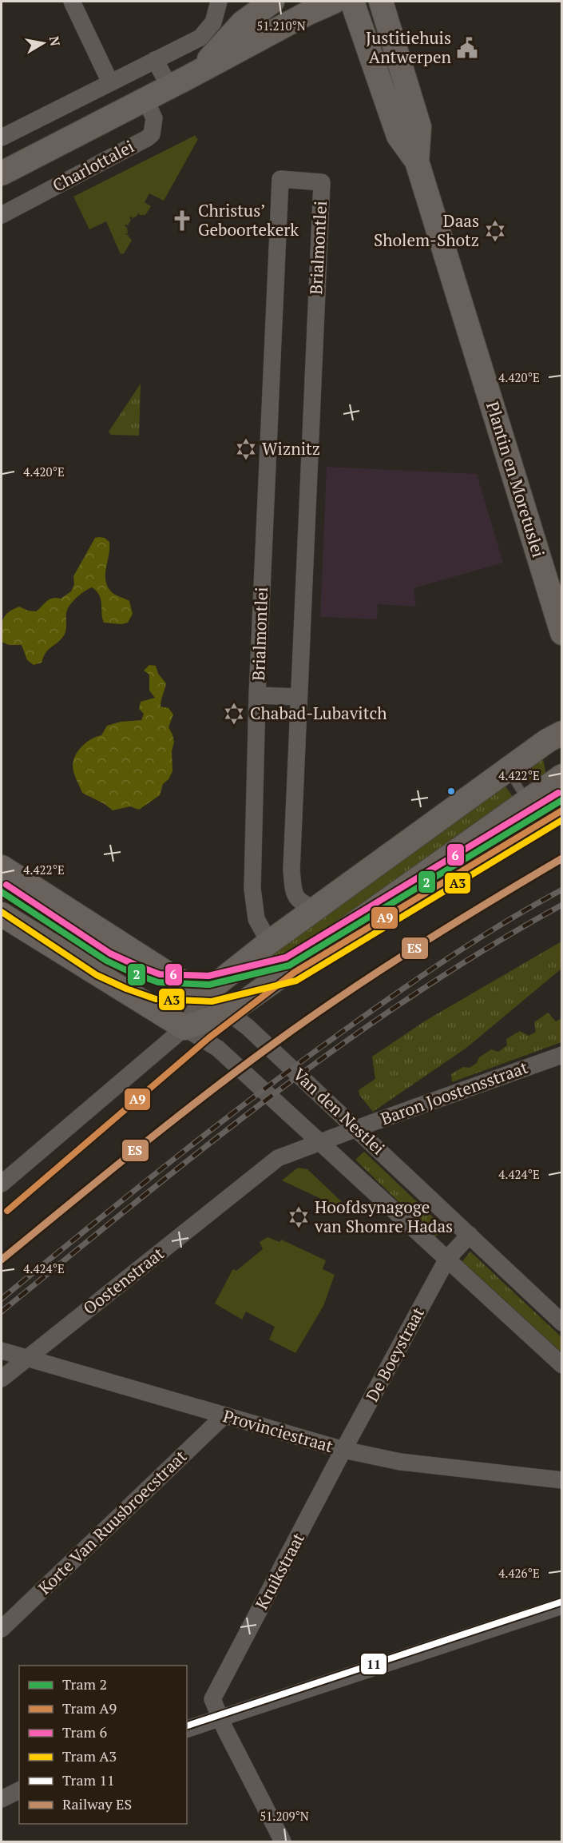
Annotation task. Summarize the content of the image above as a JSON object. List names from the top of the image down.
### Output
{
  "streets": {
    "street": [
      "Charlottalei",
      "Brialmontlei",
      "Plantin en Moretuslei",
      "Baron Joostensstraat",
      "Van den Nestlei",
      "Oostenstraat",
      "De Boeystraat",
      "Provinciestraat",
      "Korte Van Ruusbroecstraat",
      "Kruikstraat"
    ]
  },
  "crossings": [
    ["Baron Joostensstraat", "Van den Nestlei"],
    ["Baron Joostensstraat", "Oostenstraat"],
    ["Van den Nestlei", "Oostenstraat"],
    ["Van den Nestlei", "De Boeystraat"],
    ["Oostenstraat", "Provinciestraat"],
    ["De Boeystraat", "Provinciestraat"],
    ["De Boeystraat", "Kruikstraat"],
    ["Provinciestraat", "Korte Van Ruusbroecstraat"],
    ["Provinciestraat", "Kruikstraat"]
  ],
  "places": {
    "public building": ["Justitiehuis Antwerpen"],
    "church": ["Christus’ Geboortekerk"],
    "synagogue": [
      "Daas Sholem-Shotz",
      "Wiznitz",
      "Chabad-Lubavitch",
      "Hoofdsynagoge van Shomre Hadas"
    ]
  },
  "lines": [
    "tram line 6",
    "tram line 2",
    "tram line A9",
    "tram line A3",
    "rail line ES",
    "tram line 11"
  ],
  "legend": [
    "Tram 2",
    "Tram A9",
    "Tram 6",
    "Tram A3",
    "Tram 11",
    "Railway ES"
  ],
  "north": "right",
  "coordinates": [
    "51.210°N",
    "4.420°E",
    "4.422°E",
    "4.424°E",
    "4.426°E",
    "51.209°N"
  ]
}
